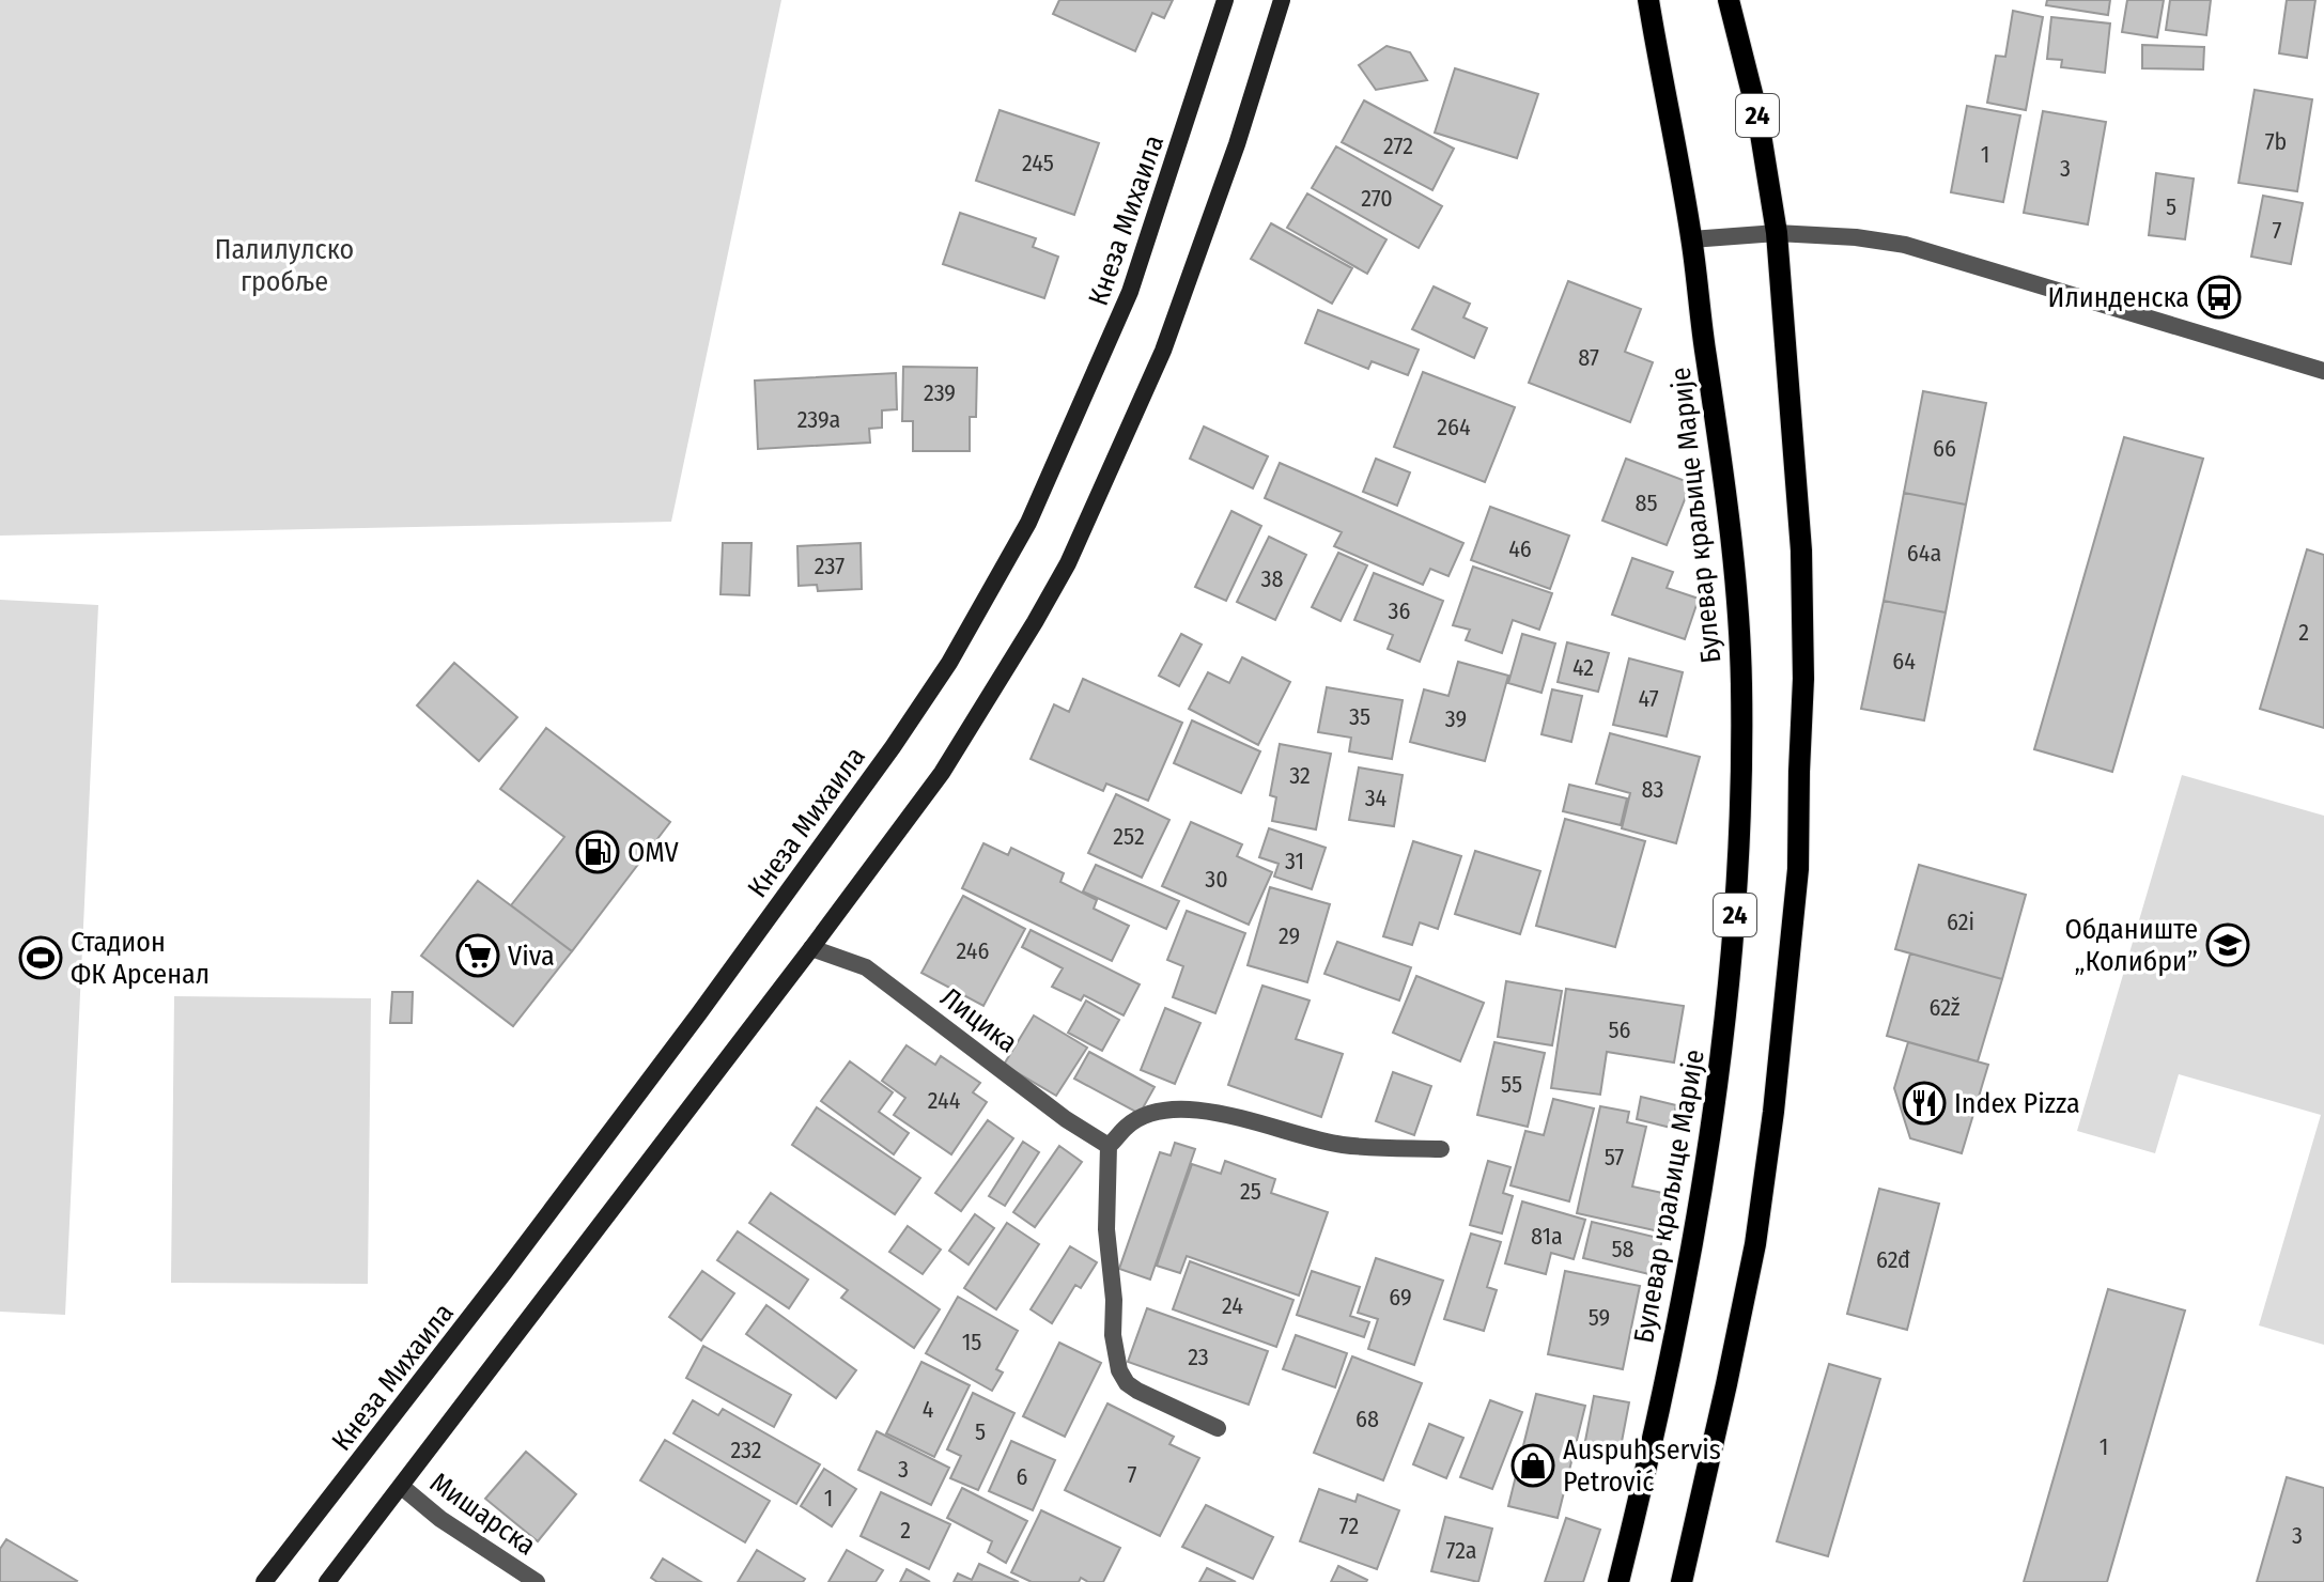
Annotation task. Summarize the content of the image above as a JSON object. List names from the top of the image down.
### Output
{
  "streets": {
    "main road": ["24", "Кнеза Михаила", "Булевар краљице Марије"],
    "street": ["Лицика", "Мишарска"]
  },
  "parks": ["Палилулско гробље"],
  "places": {
    "bus stop": ["Илинденска"],
    "fuel station": ["OMV"],
    "school or university": ["Обданиште „Колибри”"],
    "supermarket": ["Viva"],
    "sports": ["Стадион ФК Арсенал"],
    "restaurant": ["Index Pizza"],
    "shop": ["Auspuh servis Petrović"]
  },
  "house_numbers": [
    "7b",
    "272",
    "1",
    "245",
    "3",
    "270",
    "5",
    "7",
    "87",
    "239",
    "239a",
    "264",
    "66",
    "85",
    "46",
    "64a",
    "237",
    "38",
    "36",
    "2",
    "64",
    "42",
    "47",
    "35",
    "39",
    "32",
    "83",
    "34",
    "252",
    "31",
    "30",
    "62i",
    "29",
    "246",
    "62ž",
    "56",
    "55",
    "244",
    "57",
    "25",
    "81a",
    "58",
    "62đ",
    "69",
    "24",
    "59",
    "15",
    "23",
    "4",
    "68",
    "5",
    "1",
    "232",
    "3",
    "7",
    "6",
    "1",
    "72",
    "2",
    "3",
    "72a"
  ]
}
